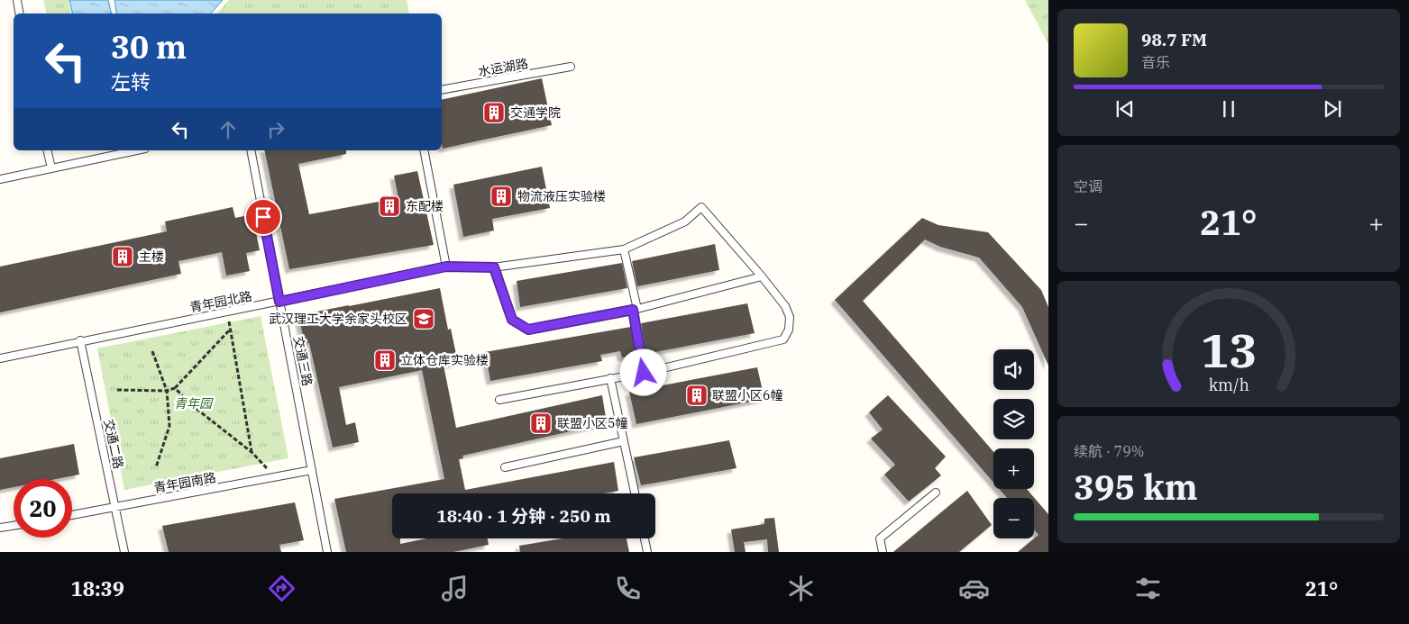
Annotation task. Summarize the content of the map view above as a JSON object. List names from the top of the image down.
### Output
{
  "streets": {
    "lane": [
      "水运湖路",
      "青年园北路",
      "交通三路",
      "交通二路",
      "青年园南路"
    ]
  },
  "crossings": [
    ["青年园北路", "交通三路"],
    ["青年园北路", "交通二路"],
    ["交通三路", "青年园南路"],
    ["交通二路", "青年园南路"]
  ],
  "parks": ["青年园"],
  "places": {
    "building": [
      "交通学院",
      "物流液压实验楼",
      "东配楼",
      "主楼",
      "立体仓库实验楼",
      "联盟小区6幢",
      "联盟小区5幢"
    ],
    "school or university": ["武汉理工大学余家头校区"]
  },
  "page": {
    "turn": ["30 m", "左转"],
    "song": ["98.7 FM", "音乐"],
    "tile": [
      "空调",
      ["续航 · 79%", "395 km"]
    ],
    "heat": ["−", "21°", "+"],
    "map_buttons": ["+", "−"],
    "limit": "20",
    "trip": "18:40 · 1 分钟 · 250 m",
    "tabs": ["18:39", "21°"],
    "gauge": ["13", "km/h"]
  }
}
